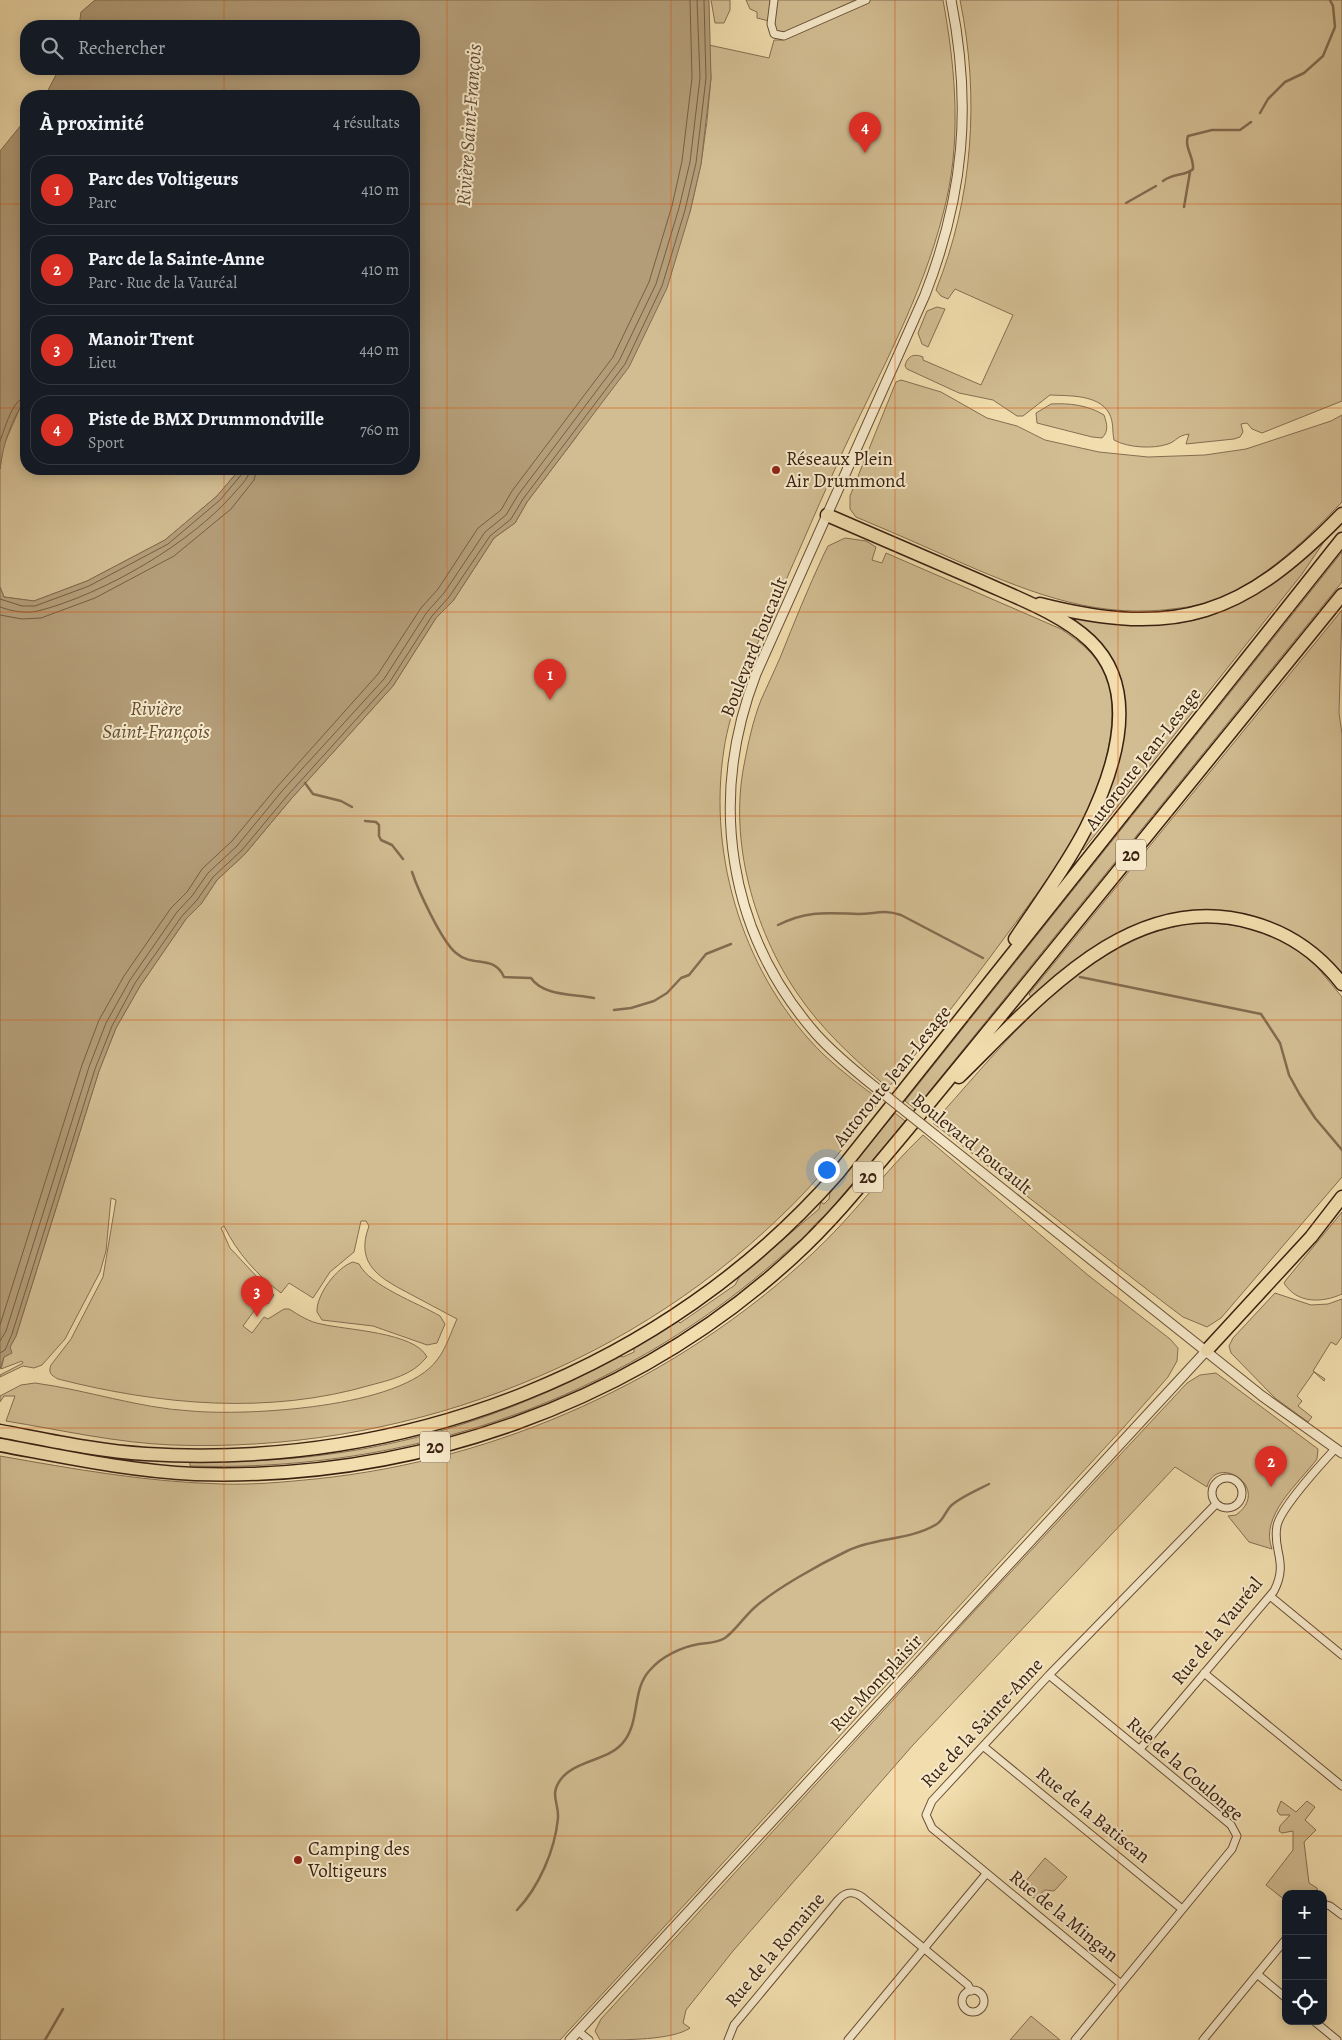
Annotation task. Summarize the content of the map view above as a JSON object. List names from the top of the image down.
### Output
{
  "streets": {
    "highway": ["Autoroute Jean-Lesage", "20"],
    "street": [
      "Boulevard Foucault",
      "Rue de la Vauréal",
      "Rue Montplaisir",
      "Rue de la Sainte-Anne",
      "Rue de la Coulonge",
      "Rue de la Batiscan",
      "Rue de la Mingan",
      "Rue de la Romaine"
    ]
  },
  "crossings": [
    ["Boulevard Foucault", "Rue de la Vauréal"],
    ["Boulevard Foucault", "Rue Montplaisir"],
    ["Rue de la Vauréal", "Rue de la Coulonge"],
    ["Rue de la Sainte-Anne", "Rue de la Coulonge"],
    ["Rue de la Sainte-Anne", "Rue de la Batiscan"],
    ["Rue de la Sainte-Anne", "Rue de la Mingan"],
    ["Rue de la Coulonge", "Rue de la Batiscan"],
    ["Rue de la Coulonge", "Rue de la Mingan"]
  ],
  "water": ["Rivière Saint-François"],
  "places": ["Réseaux Plein Air Drummond", "Camping des Voltigeurs"],
  "page": {
    "search": "Rechercher",
    "heading": ["À proximité", "4 résultats"],
    "pins": [
      "4",
      "1",
      "3",
      "2"
    ],
    "list": [
      {
        "mark": "1",
        "name": "Parc des Voltigeurs",
        "note": "Parc",
        "value": "410 m"
      },
      {
        "mark": "2",
        "name": "Parc de la Sainte-Anne",
        "note": "Parc · Rue de la Vauréal",
        "value": "410 m"
      },
      {
        "mark": "3",
        "name": "Manoir Trent",
        "note": "Lieu",
        "value": "440 m"
      },
      {
        "mark": "4",
        "name": "Piste de BMX Drummondville",
        "note": "Sport",
        "value": "760 m"
      }
    ],
    "map_buttons": ["+", "−"]
  }
}
